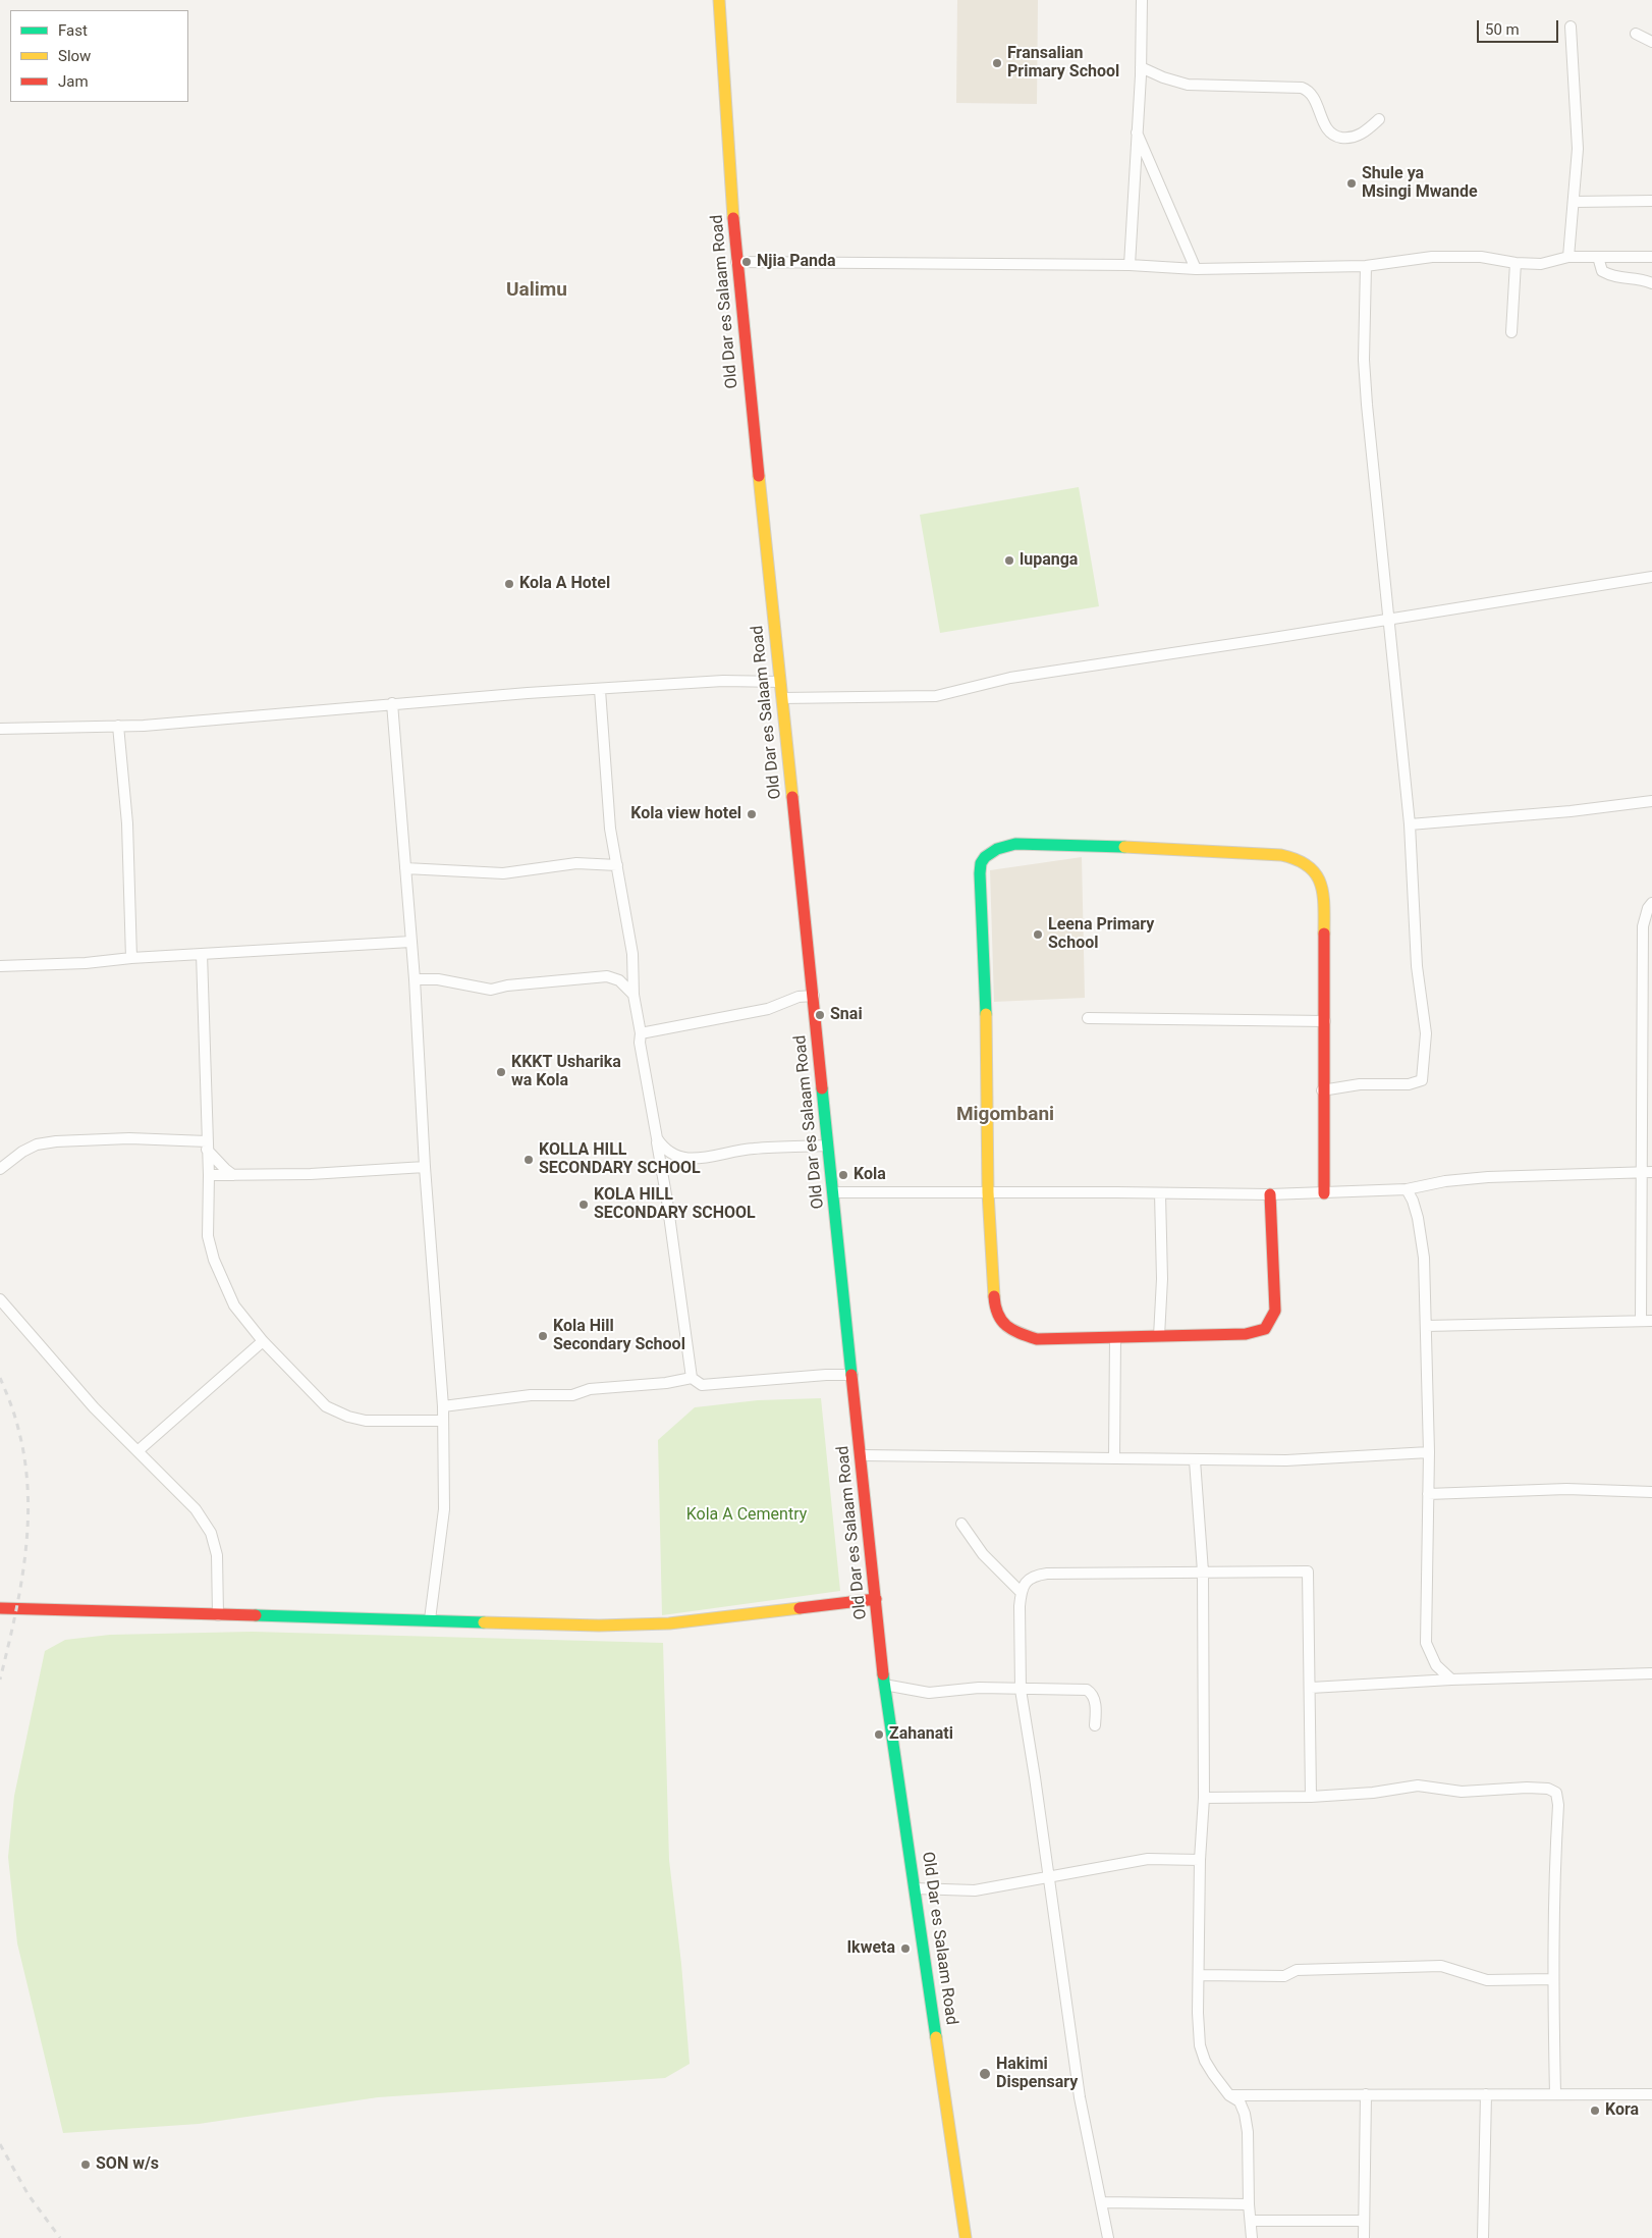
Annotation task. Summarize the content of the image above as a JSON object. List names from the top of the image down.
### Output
{
  "streets": {
    "street": ["Old Dar es Salaam Road"]
  },
  "districts": ["Ualimu", "Migombani"],
  "parks": ["Kola A Cementry"],
  "places": [
    "Fransalian Primary School",
    "Shule ya Msingi Mwande",
    "Njia Panda",
    "lupanga",
    "Kola A Hotel",
    "Kola view hotel",
    "Leena Primary School",
    "Snai",
    "KKKT Usharika wa Kola",
    "KOLLA HILL SECONDARY SCHOOL",
    "Kola",
    "KOLA HILL SECONDARY SCHOOL",
    "Kola Hill Secondary School",
    "Zahanati",
    "Ikweta",
    "Hakimi Dispensary",
    "Kora",
    "SON w/s"
  ],
  "legend": ["Fast", "Slow", "Jam"],
  "scale_bar": "50 m"
}
